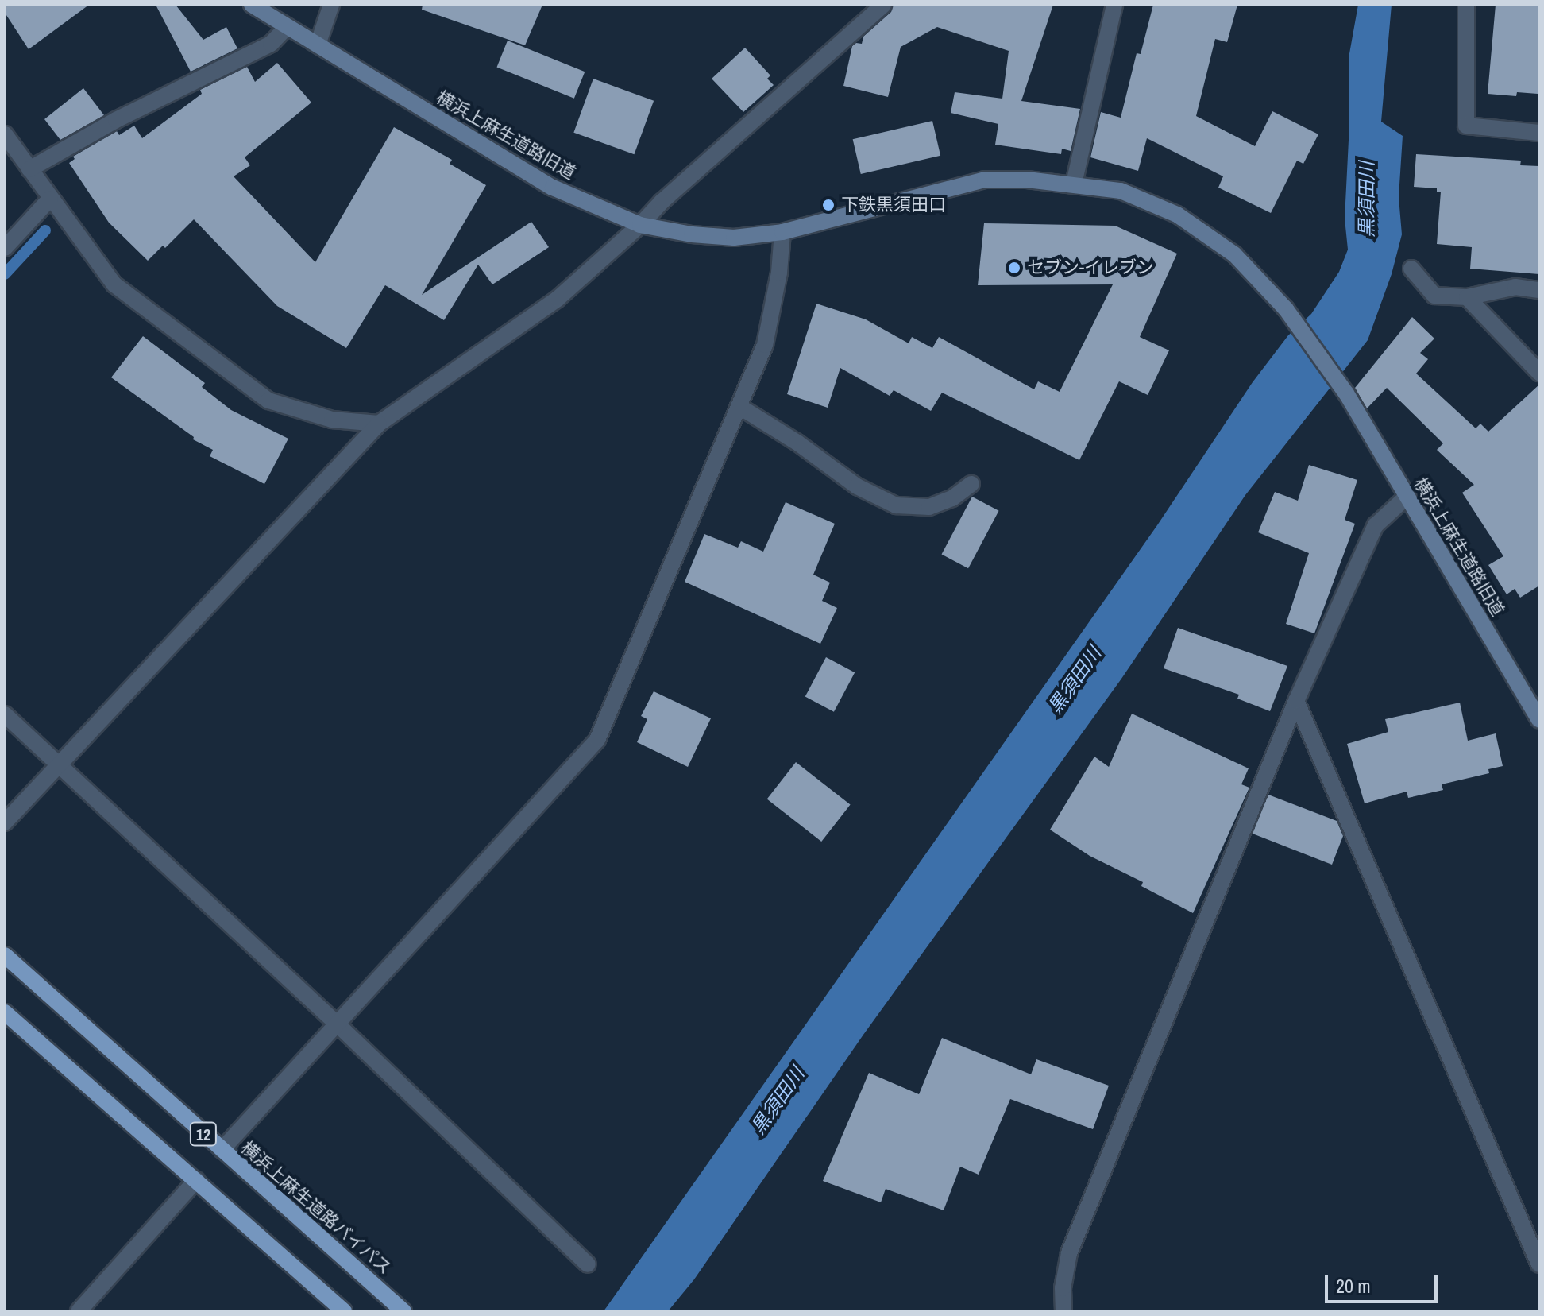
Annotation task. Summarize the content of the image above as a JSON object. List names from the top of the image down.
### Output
{
  "streets": {
    "main road": ["12", "横浜上麻生道路バイパス"],
    "street": ["横浜上麻生道路旧道"]
  },
  "water": ["黒須田川"],
  "places": ["下鉄黒須田口", "セブン-イレブン"],
  "scale_bar": "20 m"
}
